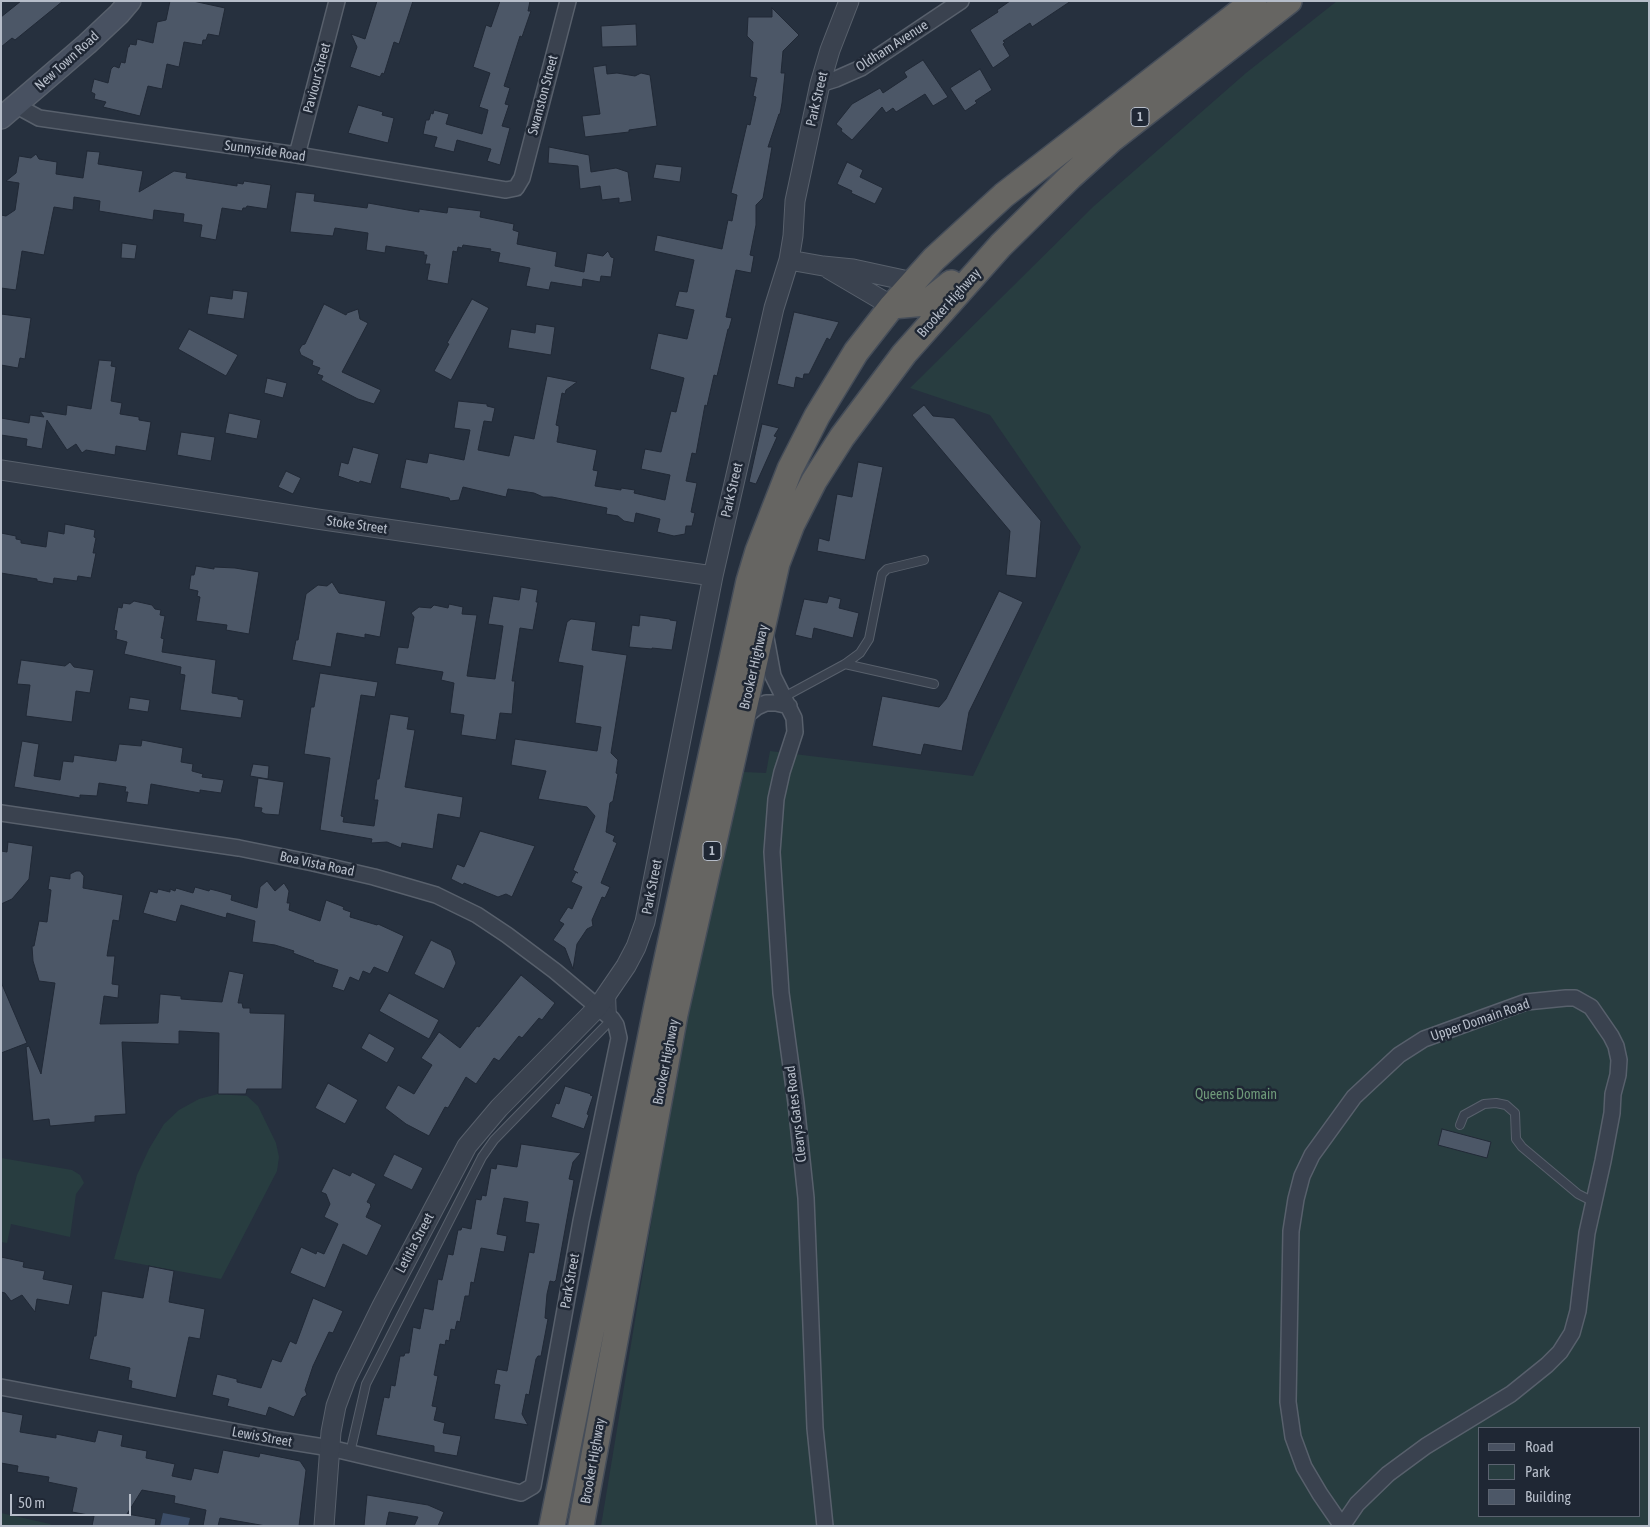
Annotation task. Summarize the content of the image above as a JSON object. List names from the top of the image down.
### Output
{
  "streets": {
    "highway": ["1", "Brooker Highway"],
    "main road": ["New Town Road"],
    "street": [
      "Oldham Avenue",
      "Paviour Street",
      "Swanston Street",
      "Park Street",
      "Sunnyside Road",
      "Stoke Street",
      "Boa Vista Road",
      "Upper Domain Road",
      "Clearys Gates Road",
      "Letitia Street",
      "Lewis Street"
    ]
  },
  "crossings": [
    ["Oldham Avenue", "Park Street"],
    ["New Town Road", "Sunnyside Road"],
    ["Paviour Street", "Sunnyside Road"],
    ["Swanston Street", "Sunnyside Road"],
    ["Park Street", "Stoke Street"],
    ["Park Street", "Boa Vista Road"],
    ["Park Street", "Letitia Street"],
    ["Park Street", "Lewis Street"],
    ["Brooker Highway", "Clearys Gates Road"],
    ["Boa Vista Road", "Letitia Street"],
    ["Letitia Street", "Lewis Street"]
  ],
  "parks": ["Queens Domain"],
  "legend": ["Road", "Park", "Building"],
  "scale_bar": "50 m"
}
